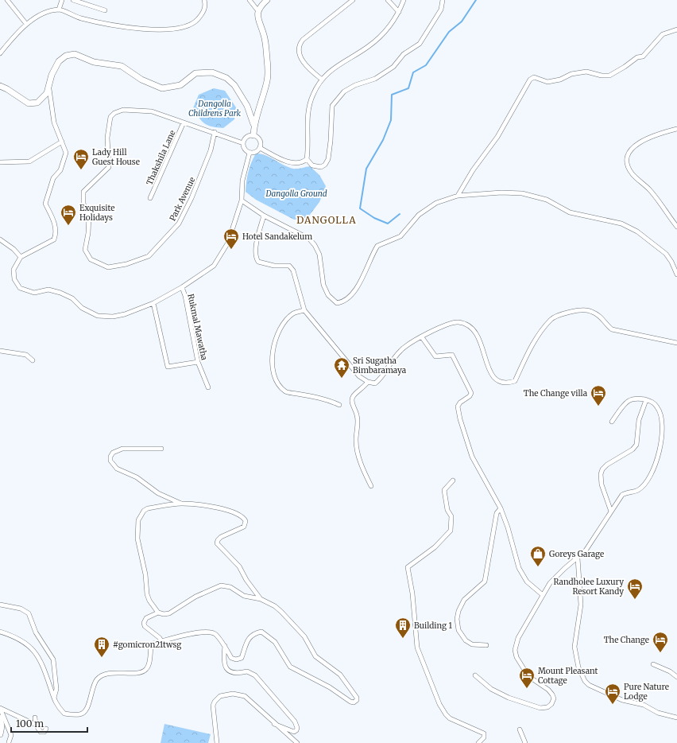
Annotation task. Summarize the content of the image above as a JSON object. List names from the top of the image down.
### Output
{
  "streets": {
    "street": ["Thakshila Lane", "Park Avenue", "Rukmal Mawatha"]
  },
  "crossings": [
    ["Thakshila Lane", "Park Avenue"]
  ],
  "districts": ["DANGOLLA"],
  "parks": ["Dangolla Childrens Park", "Dangolla Ground"],
  "places": {
    "hotel": [
      "Lady Hill Guest House",
      "Exquisite Holidays",
      "Hotel Sandakelum",
      "The Change villa",
      "Randholee Luxury Resort Kandy",
      "The Change",
      "Mount Pleasant Cottage",
      "Pure Nature Lodge"
    ],
    "temple": ["Sri Sugatha Bimbaramaya"],
    "shop": ["Goreys Garage"],
    "building": ["Building 1", "#gomicron21twsg"]
  },
  "scale_bar": "100 m"
}
